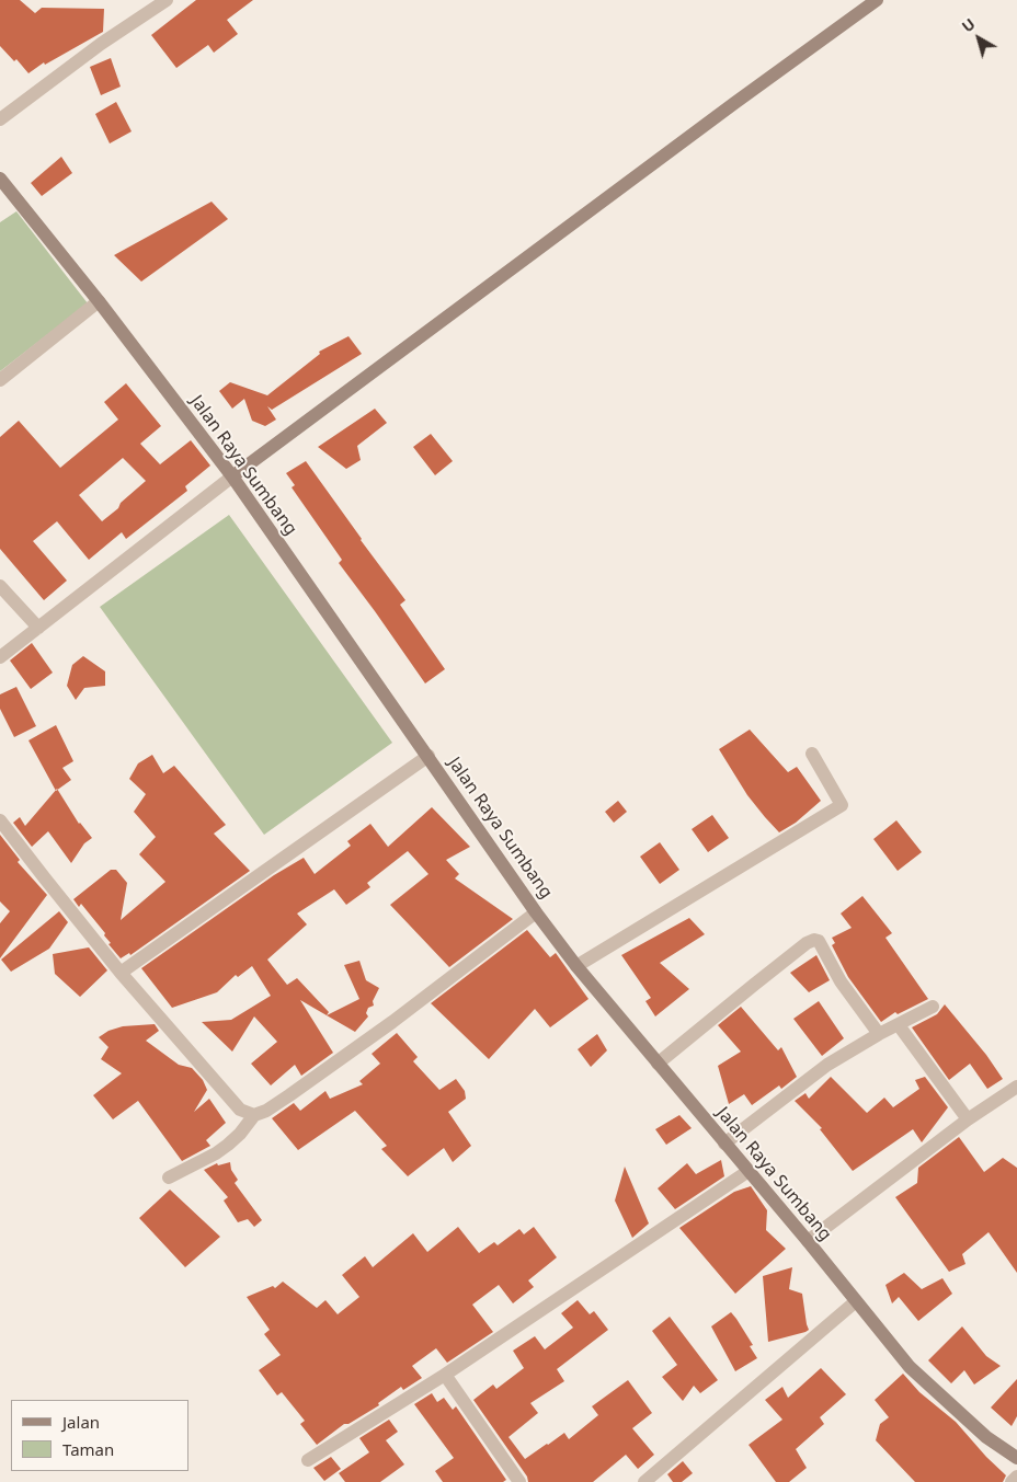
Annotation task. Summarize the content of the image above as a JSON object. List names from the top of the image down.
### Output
{
  "streets": {
    "street": ["Jalan Raya Sumbang"]
  },
  "legend": ["Jalan", "Taman"],
  "north": "top left"
}
